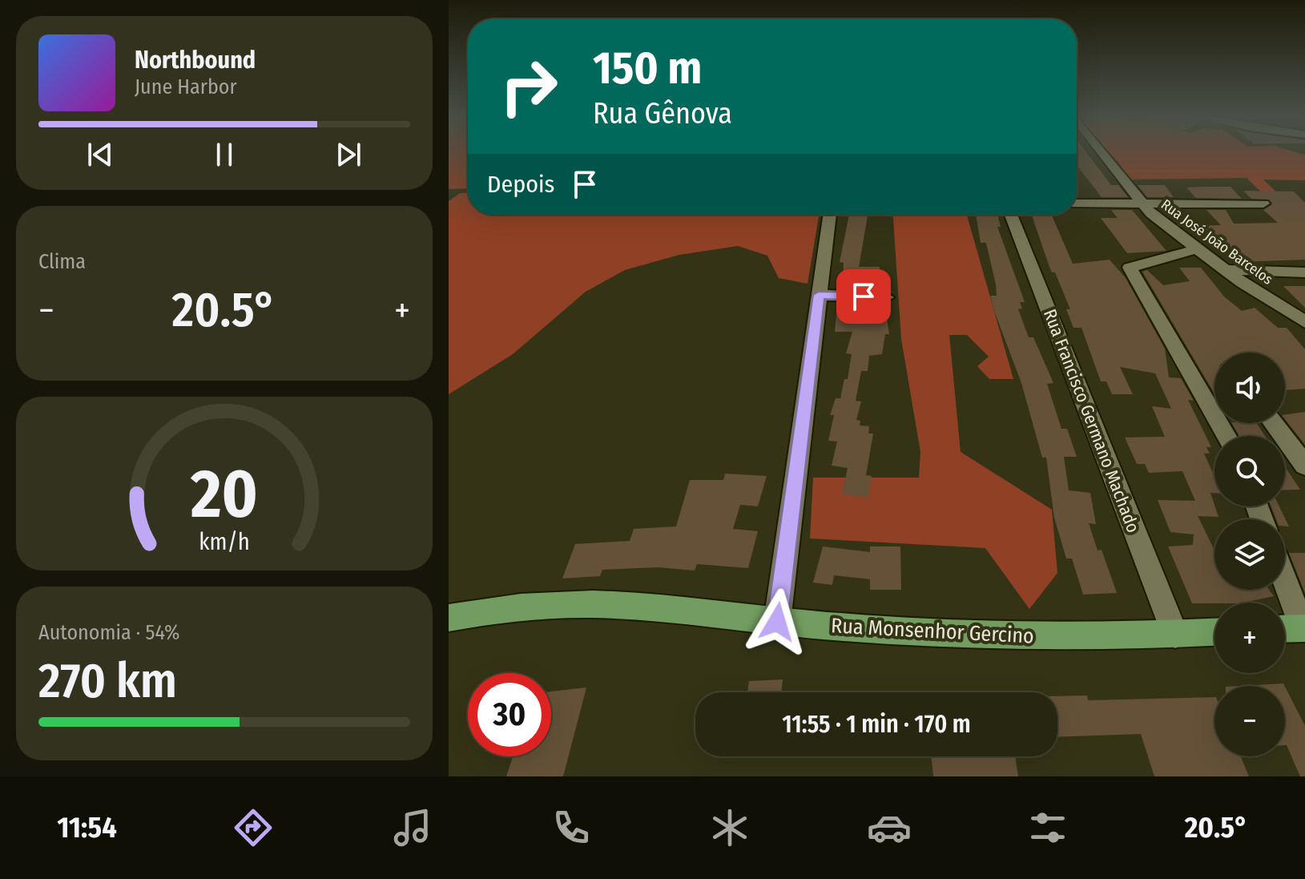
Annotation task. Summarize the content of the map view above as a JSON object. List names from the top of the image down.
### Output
{
  "streets": {
    "main road": ["Rua Monsenhor Gercino"],
    "street": ["Rua José João Barcelos", "Rua Francisco Germano Machado"]
  },
  "crossings": [
    ["Rua Francisco Germano Machado", "Rua Monsenhor Gercino"]
  ],
  "page": {
    "turn": ["150 m", "Rua Gênova"],
    "song": ["Northbound", "June Harbor"],
    "then": "Depois",
    "tile": [
      "Clima",
      ["Autonomia · 54%", "270 km"]
    ],
    "heat": ["−", "20.5°", "+"],
    "map_buttons": ["+", "−"],
    "limit": "30",
    "trip": "11:55 · 1 min · 170 m",
    "tabs": ["11:54", "20.5°"],
    "gauge": ["20", "km/h"]
  }
}
